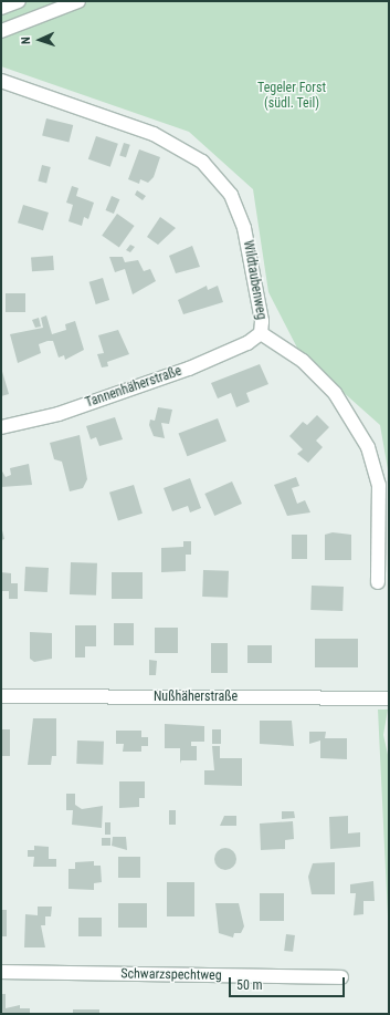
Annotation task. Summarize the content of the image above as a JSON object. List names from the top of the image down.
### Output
{
  "streets": {
    "street": [
      "Wildtaubenweg",
      "Tannenhäherstraße",
      "Nußhäherstraße",
      "Schwarzspechtweg"
    ]
  },
  "crossings": [
    ["Wildtaubenweg", "Tannenhäherstraße"]
  ],
  "parks": ["Tegeler Forst (südl. Teil)"],
  "scale_bar": "50 m",
  "north": "left"
}
